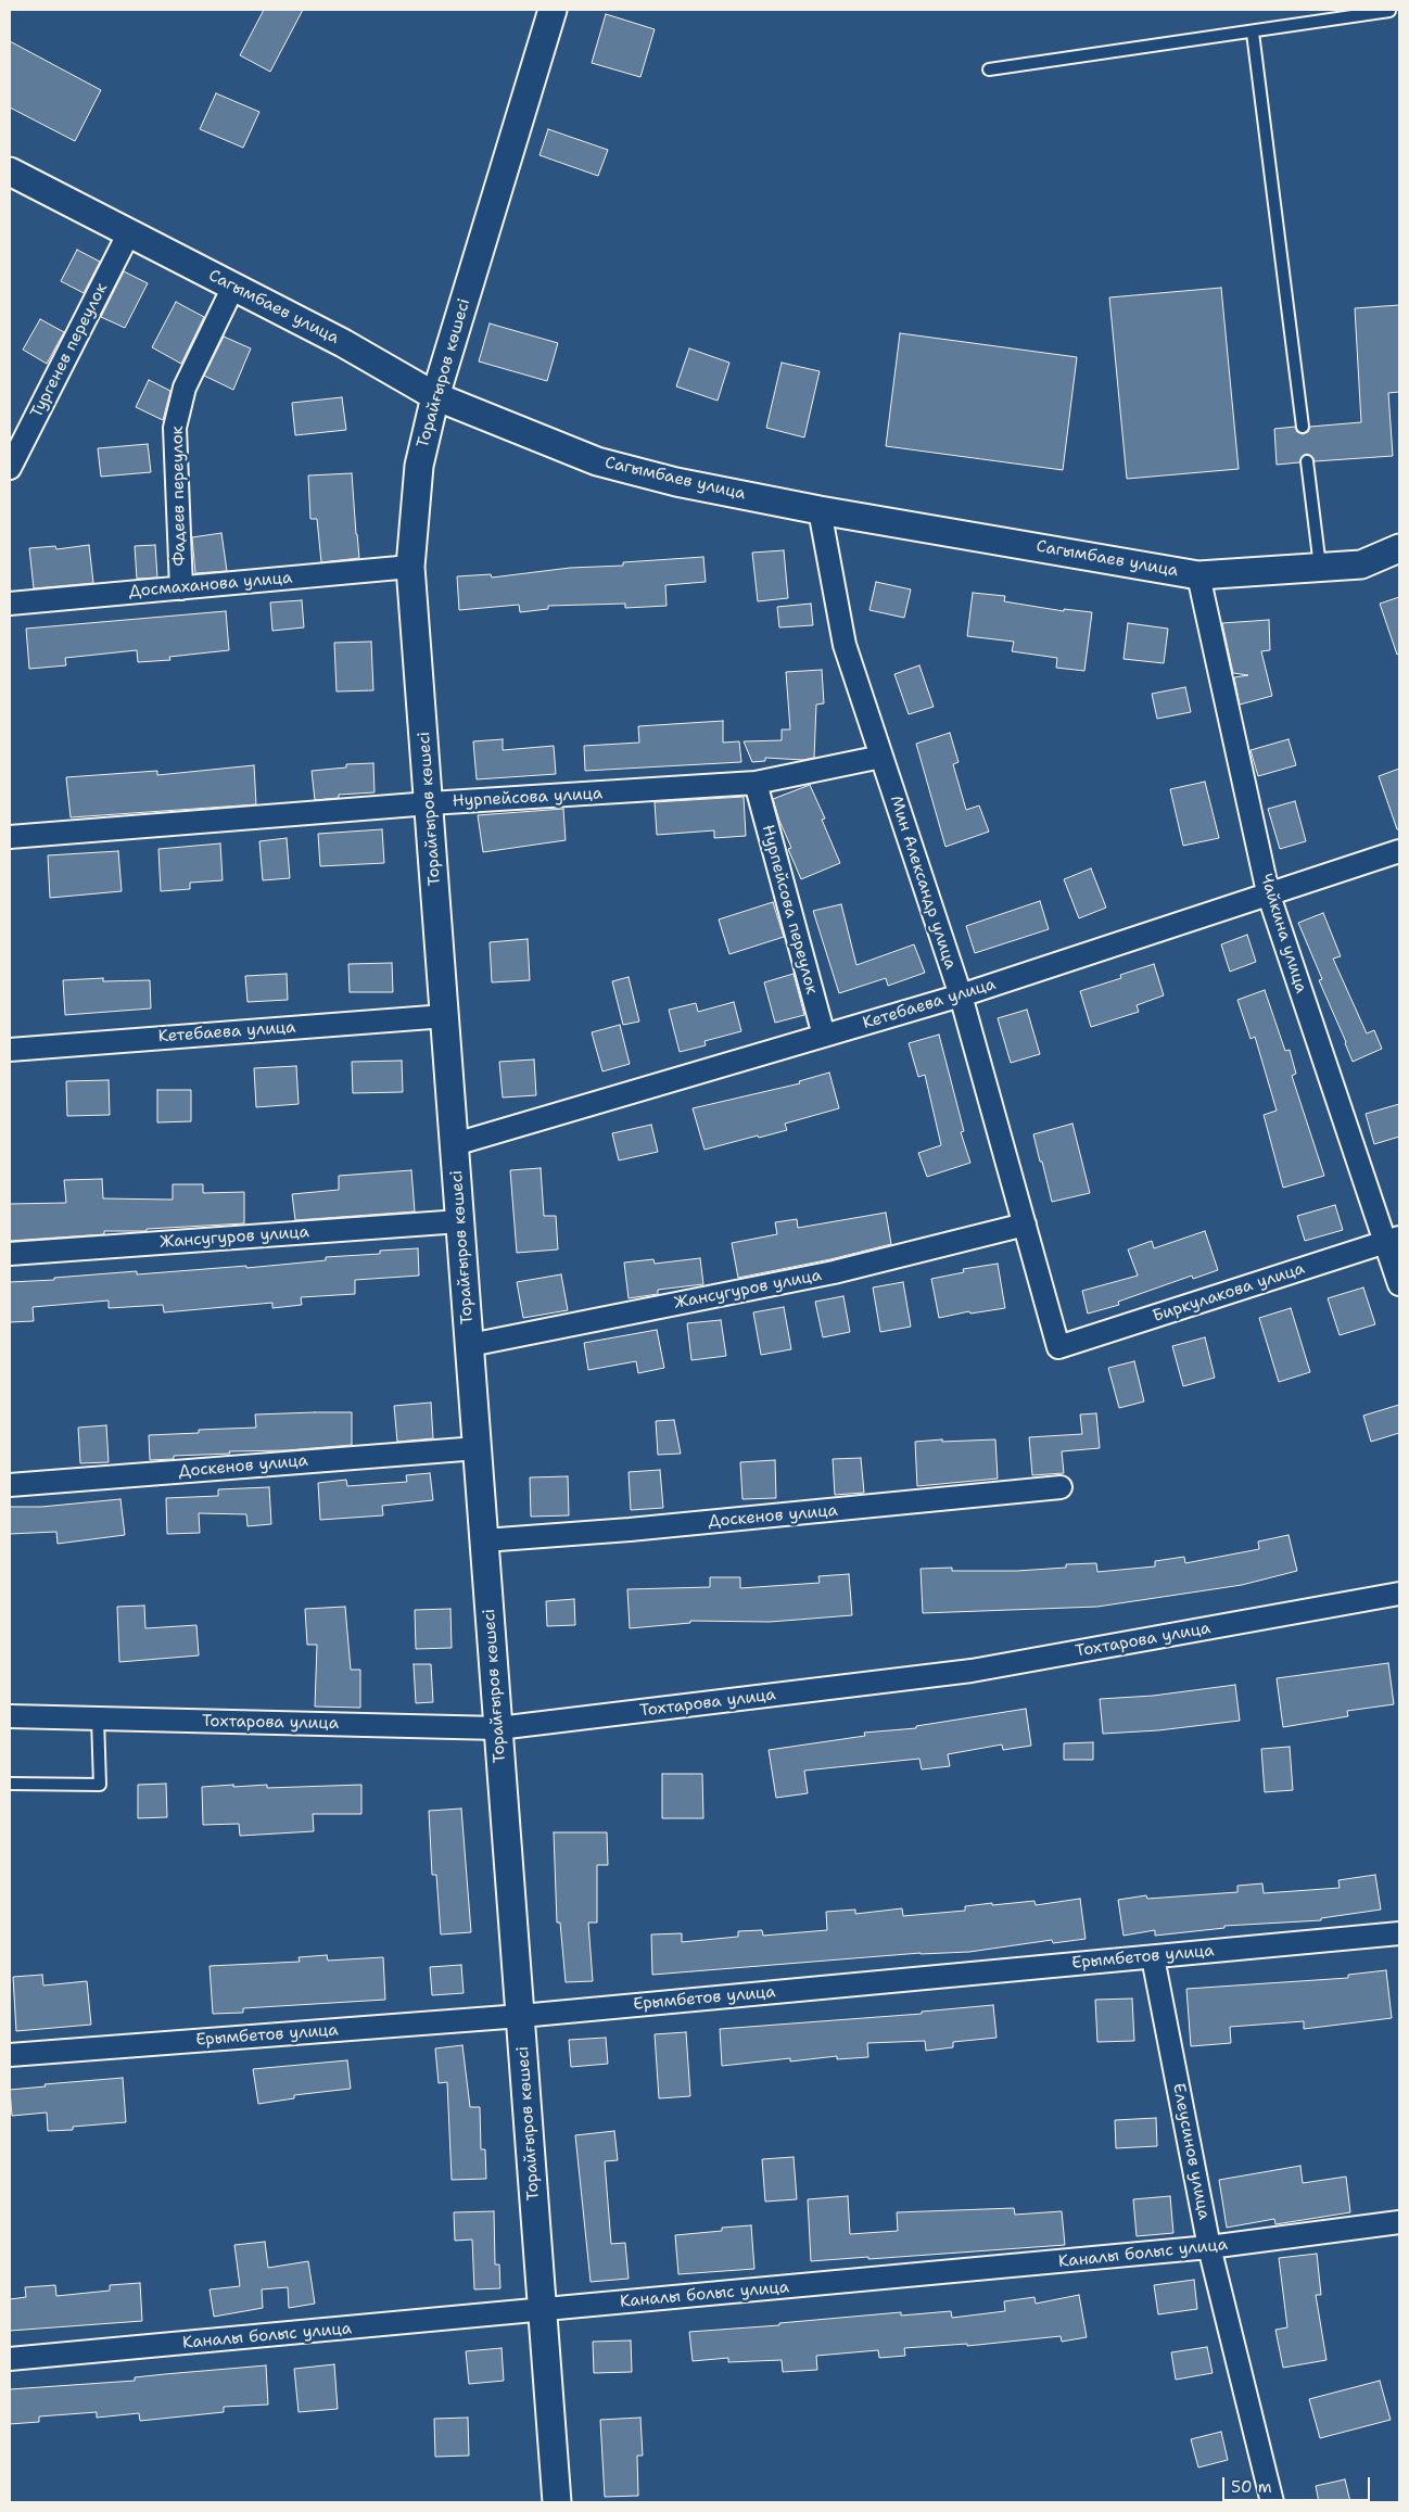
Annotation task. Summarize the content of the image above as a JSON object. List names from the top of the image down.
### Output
{
  "streets": {
    "street": [
      "Сагымбаев улица",
      "Тургенев переулок",
      "Торайғыров көшесі",
      "Фадеев переулок",
      "Досмаханова улица",
      "Нурпейсова улица",
      "Мин Александр улица",
      "Нурпейсова переулок",
      "Чайкина улица",
      "Кетебаева улица",
      "Жансугуров улица",
      "Биркулакова улица",
      "Доскенов улица",
      "Тохтарова улица",
      "Ерымбетов улица",
      "Елеусинов улица",
      "Каналы болыс улица"
    ]
  },
  "crossings": [
    ["Сагымбаев улица", "Тургенев переулок"],
    ["Сагымбаев улица", "Торайғыров көшесі"],
    ["Сагымбаев улица", "Фадеев переулок"],
    ["Сагымбаев улица", "Мин Александр улица"],
    ["Сагымбаев улица", "Чайкина улица"],
    ["Торайғыров көшесі", "Досмаханова улица"],
    ["Торайғыров көшесі", "Нурпейсова улица"],
    ["Торайғыров көшесі", "Кетебаева улица"],
    ["Торайғыров көшесі", "Жансугуров улица"],
    ["Торайғыров көшесі", "Доскенов улица"],
    ["Торайғыров көшесі", "Тохтарова улица"],
    ["Торайғыров көшесі", "Ерымбетов улица"],
    ["Торайғыров көшесі", "Каналы болыс улица"],
    ["Фадеев переулок", "Досмаханова улица"],
    ["Нурпейсова улица", "Мин Александр улица"],
    ["Нурпейсова улица", "Нурпейсова переулок"],
    ["Мин Александр улица", "Кетебаева улица"],
    ["Мин Александр улица", "Жансугуров улица"],
    ["Мин Александр улица", "Биркулакова улица"],
    ["Нурпейсова переулок", "Кетебаева улица"],
    ["Чайкина улица", "Кетебаева улица"],
    ["Чайкина улица", "Биркулакова улица"],
    ["Ерымбетов улица", "Елеусинов улица"],
    ["Елеусинов улица", "Каналы болыс улица"]
  ],
  "scale_bar": "50 m"
}
